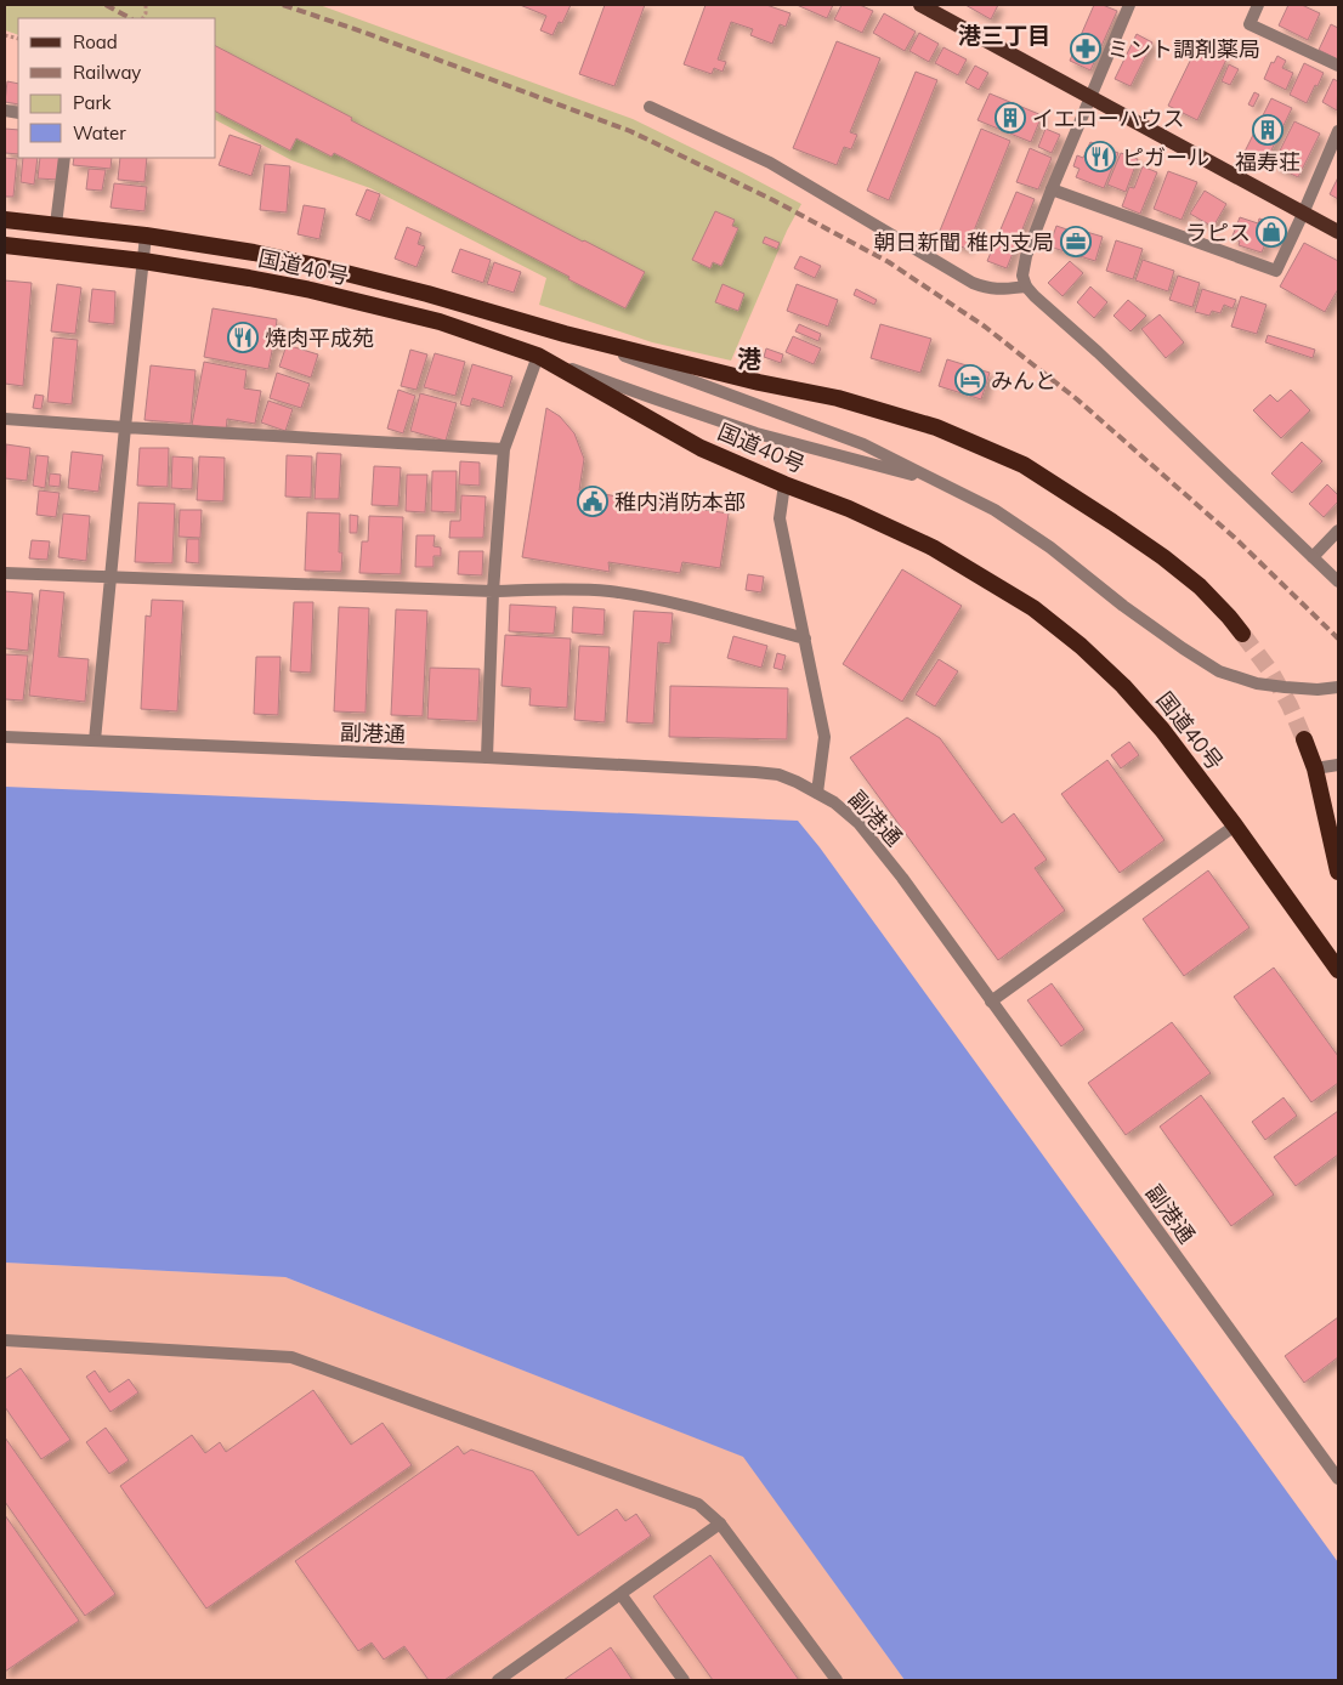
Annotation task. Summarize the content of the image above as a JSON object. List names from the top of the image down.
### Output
{
  "streets": {
    "highway": ["国道40号"],
    "street": ["副港通"]
  },
  "districts": ["港三丁目", "港"],
  "places": {
    "pharmacy": ["ミント調剤薬局"],
    "building": ["イエローハウス", "福寿荘"],
    "restaurant": ["ピガール", "焼肉平成苑"],
    "shop": ["ラピス"],
    "office": ["朝日新聞 稚内支局"],
    "hotel": ["みんと"],
    "public building": ["稚内消防本部"]
  },
  "legend": [
    "Road",
    "Railway",
    "Park",
    "Water"
  ]
}
